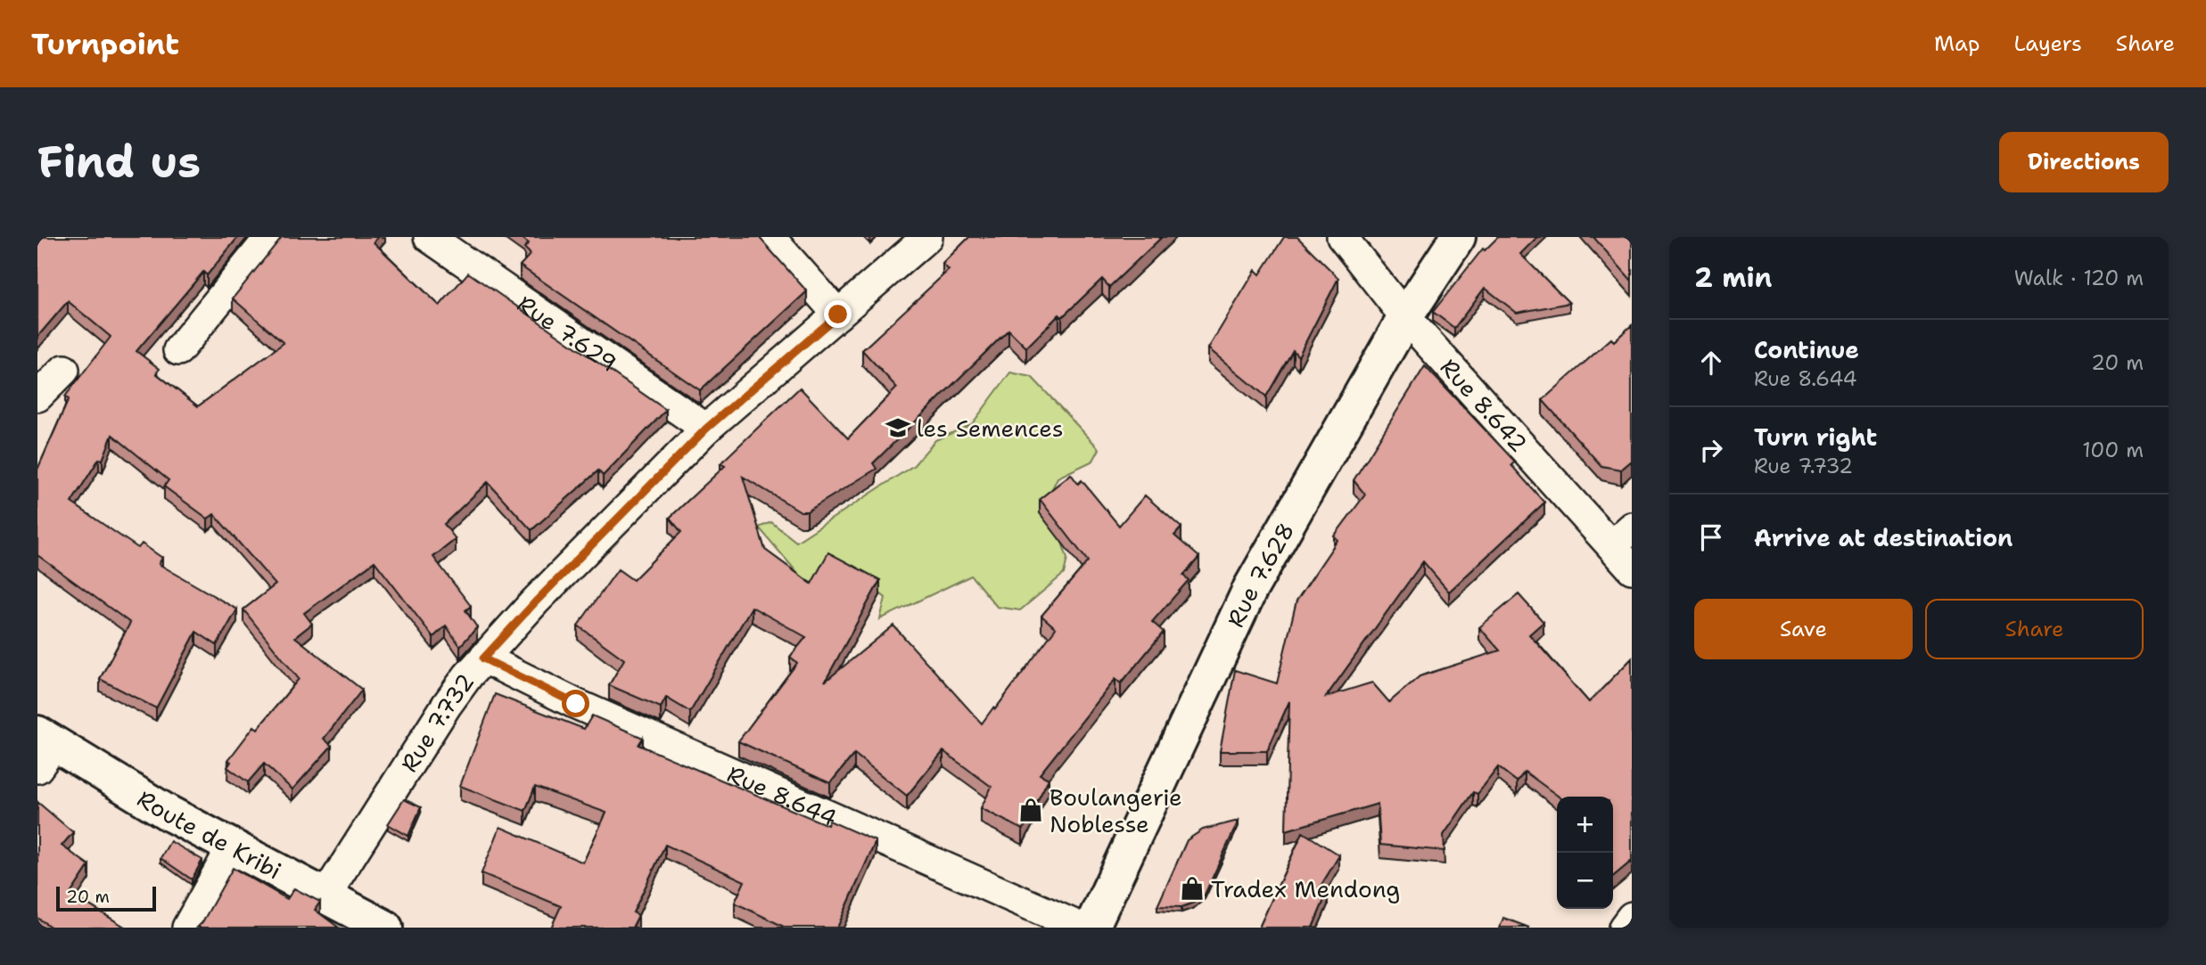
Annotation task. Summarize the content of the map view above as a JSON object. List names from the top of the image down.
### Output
{
  "streets": {
    "main road": ["Rue 7.628", "Route de Kribi"],
    "street": [
      "Rue 7.629",
      "Rue 8.642",
      "Rue 7.732",
      "Rue 8.644"
    ]
  },
  "crossings": [
    ["Rue 7.629", "Rue 7.732"],
    ["Rue 8.642", "Rue 7.628"],
    ["Rue 7.732", "Rue 8.644"],
    ["Rue 7.732", "Route de Kribi"]
  ],
  "places": {
    "school or university": ["les Semences"],
    "shop": ["Boulangerie Noblesse", "Tradex Mendong"]
  },
  "scale_bar": "20 m",
  "page": {
    "header": "Turnpoint",
    "nav": ["Map", "Layers", "Share"],
    "buttons": [
      "Directions",
      ["Save", "Share"]
    ],
    "title": "Find us",
    "heading": ["2 min", "Walk · 120 m"],
    "list": [
      ["Continue", "Rue 8.644", "20 m"],
      ["Turn right", "Rue 7.732", "100 m"],
      "Arrive at destination"
    ],
    "map_buttons": ["+", "−"],
    "scale": "20 m"
  }
}
